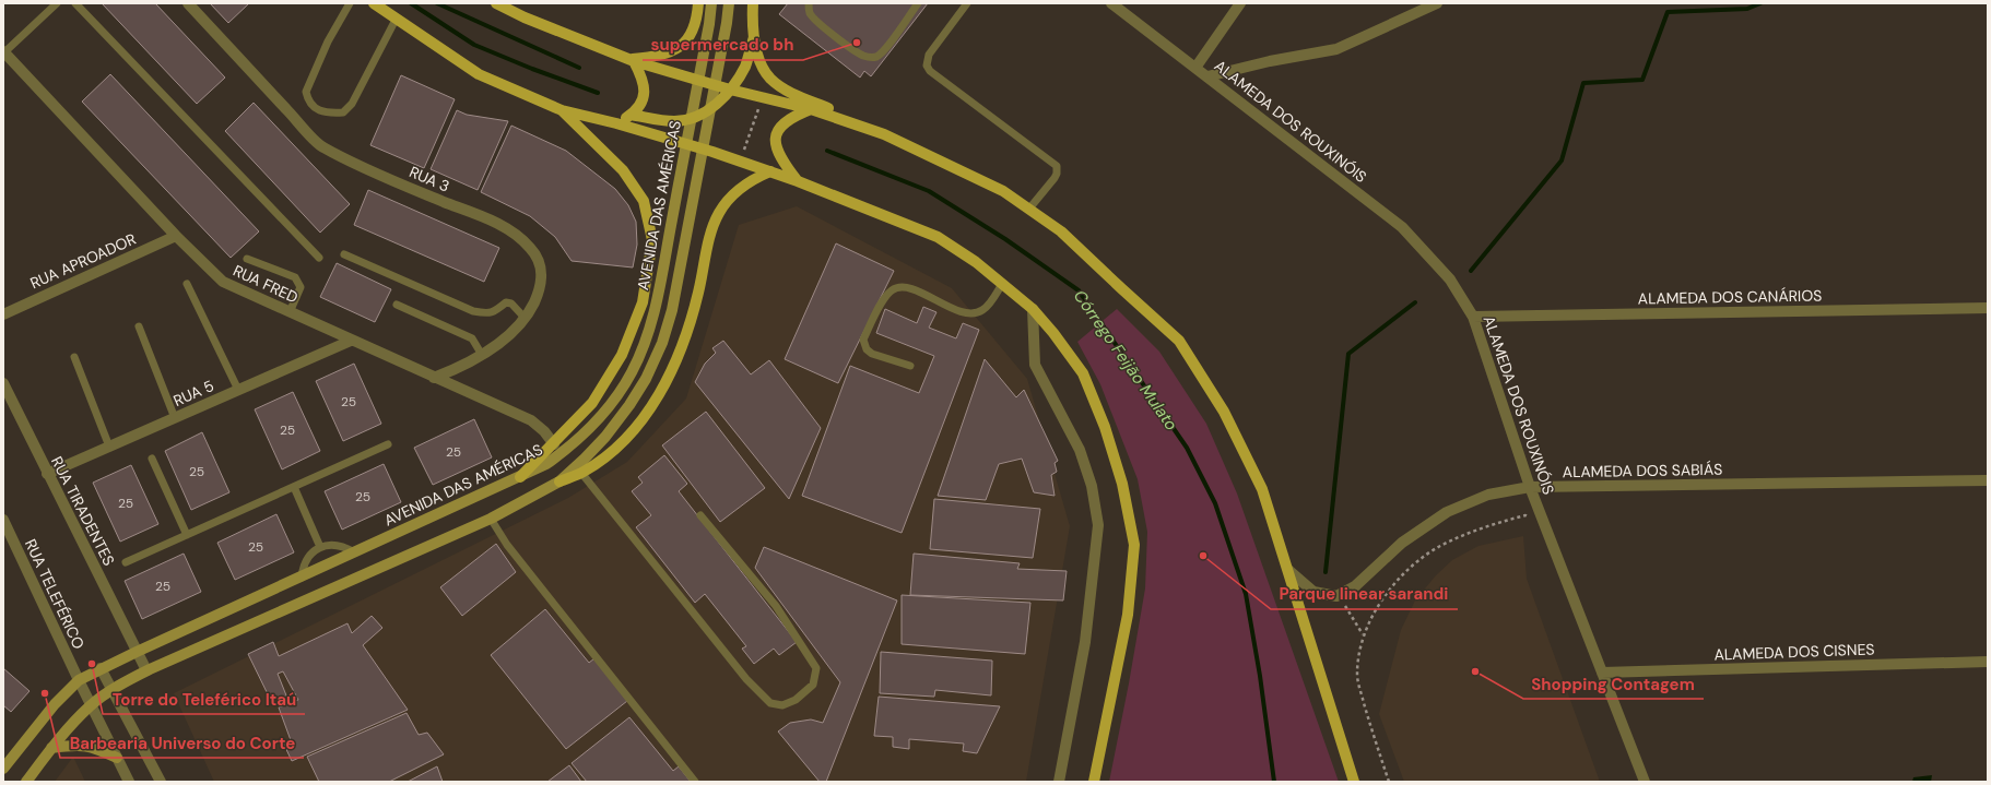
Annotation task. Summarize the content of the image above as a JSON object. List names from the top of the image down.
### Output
{
  "streets": {
    "main road": ["AVENIDA DAS AMÉRICAS"],
    "street": [
      "ALAMEDA DOS ROUXINÓIS",
      "RUA 3",
      "RUA APROADOR",
      "RUA FRED",
      "ALAMEDA DOS CANÁRIOS",
      "RUA 5",
      "ALAMEDA DOS SABIÁS",
      "RUA TIRADENTES",
      "RUA TELEFÉRICO",
      "ALAMEDA DOS CISNES"
    ]
  },
  "crossings": [
    ["ALAMEDA DOS ROUXINÓIS", "ALAMEDA DOS CANÁRIOS"],
    ["ALAMEDA DOS ROUXINÓIS", "ALAMEDA DOS SABIÁS"],
    ["ALAMEDA DOS ROUXINÓIS", "ALAMEDA DOS CISNES"],
    ["RUA 3", "RUA FRED"],
    ["AVENIDA DAS AMÉRICAS", "RUA TIRADENTES"],
    ["AVENIDA DAS AMÉRICAS", "RUA TELEFÉRICO"],
    ["RUA APROADOR", "RUA FRED"],
    ["RUA FRED", "RUA 5"],
    ["RUA 5", "RUA TIRADENTES"]
  ],
  "water": ["Córrego Feijão Mulato"],
  "places": [
    "supermercado bh",
    "Parque linear sarandi",
    "Torre do Teleférico Itaú",
    "Shopping Contagem",
    "Barbearia Universo do Corte"
  ],
  "house_numbers": [
    "25",
    "25",
    "25",
    "25",
    "25",
    "25",
    "25",
    "25"
  ]
}
